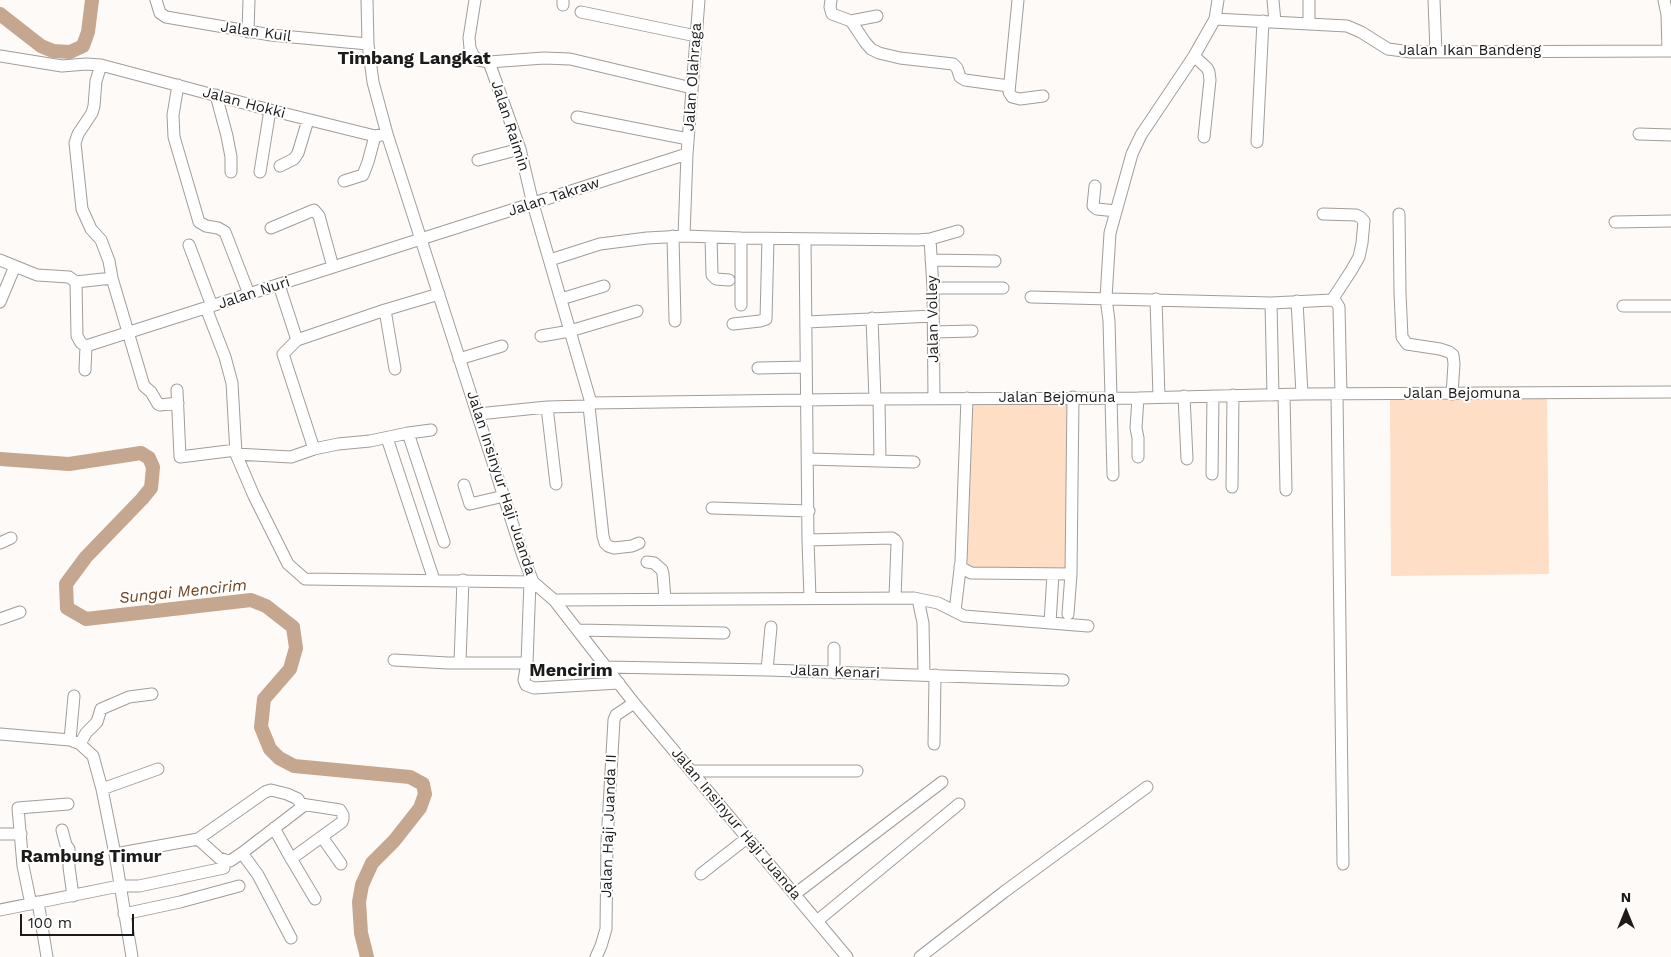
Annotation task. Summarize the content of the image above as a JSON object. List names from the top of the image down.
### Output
{
  "streets": {
    "street": [
      "Jalan Kuil",
      "Jalan Ikan Bandeng",
      "Jalan Olahraga",
      "Jalan Hokki",
      "Jalan Raimin",
      "Jalan Takraw",
      "Jalan Nuri",
      "Jalan Volley",
      "Jalan Bejomuna",
      "Jalan Insinyur Haji Juanda",
      "Jalan Kenari",
      "Jalan Haji Juanda II"
    ]
  },
  "crossings": [
    ["Jalan Kuil", "Jalan Insinyur Haji Juanda"],
    ["Jalan Olahraga", "Jalan Takraw"],
    ["Jalan Hokki", "Jalan Insinyur Haji Juanda"],
    ["Jalan Raimin", "Jalan Takraw"],
    ["Jalan Raimin", "Jalan Bejomuna"],
    ["Jalan Takraw", "Jalan Nuri"],
    ["Jalan Takraw", "Jalan Insinyur Haji Juanda"],
    ["Jalan Nuri", "Jalan Insinyur Haji Juanda"],
    ["Jalan Volley", "Jalan Bejomuna"],
    ["Jalan Bejomuna", "Jalan Insinyur Haji Juanda"],
    ["Jalan Insinyur Haji Juanda", "Jalan Kenari"],
    ["Jalan Insinyur Haji Juanda", "Jalan Haji Juanda II"]
  ],
  "districts": ["Timbang Langkat", "Mencirim", "Rambung Timur"],
  "water": ["Sungai Mencirim"],
  "scale_bar": "100 m",
  "north": "top"
}
